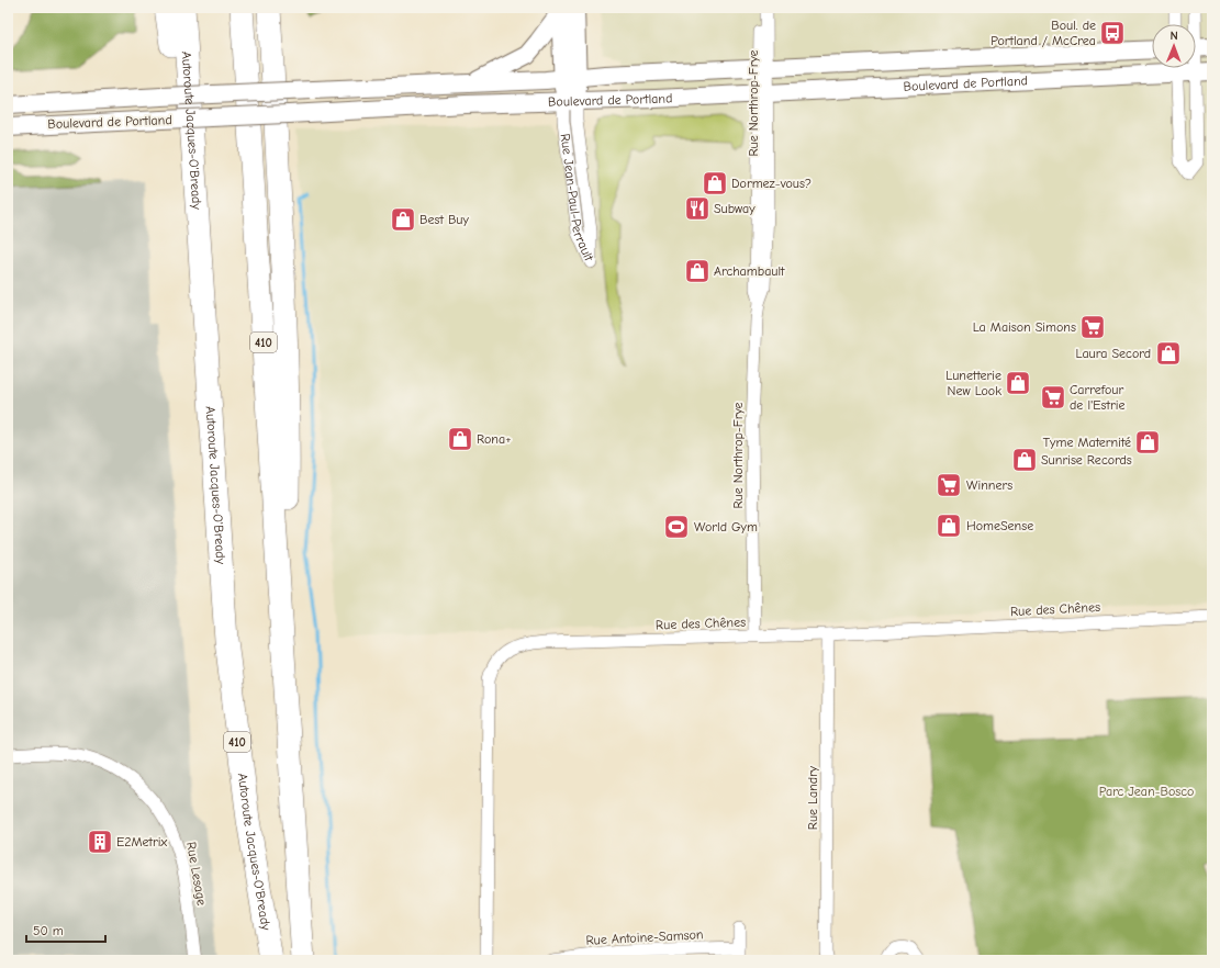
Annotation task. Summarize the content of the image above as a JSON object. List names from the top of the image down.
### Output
{
  "streets": {
    "highway": ["Autoroute Jacques-O'Bready", "410"],
    "main road": ["Boulevard de Portland", "Rue Jean-Paul-Perrault"],
    "street": [
      "Rue Northrop-Frye",
      "Rue des Chênes",
      "Rue Landry",
      "Rue Lesage",
      "Rue Antoine-Samson"
    ]
  },
  "crossings": [
    ["Boulevard de Portland", "Rue Northrop-Frye"],
    ["Boulevard de Portland", "Rue Jean-Paul-Perrault"],
    ["Rue Northrop-Frye", "Rue des Chênes"],
    ["Rue des Chênes", "Rue Landry"]
  ],
  "parks": ["Parc Jean-Bosco"],
  "places": {
    "bus stop": ["Boul. de Portland / McCrea"],
    "shop": [
      "Dormez-vous?",
      "Best Buy",
      "Archambault",
      "Laura Secord",
      "Lunetterie New Look",
      "Rona+",
      "Tyme Maternité",
      "Sunrise Records",
      "HomeSense"
    ],
    "restaurant": ["Subway"],
    "supermarket": ["La Maison Simons", "Carrefour de l'Estrie", "Winners"],
    "sports": ["World Gym"],
    "building": ["E2Metrix"]
  },
  "scale_bar": "50 m",
  "north": "top"
}
